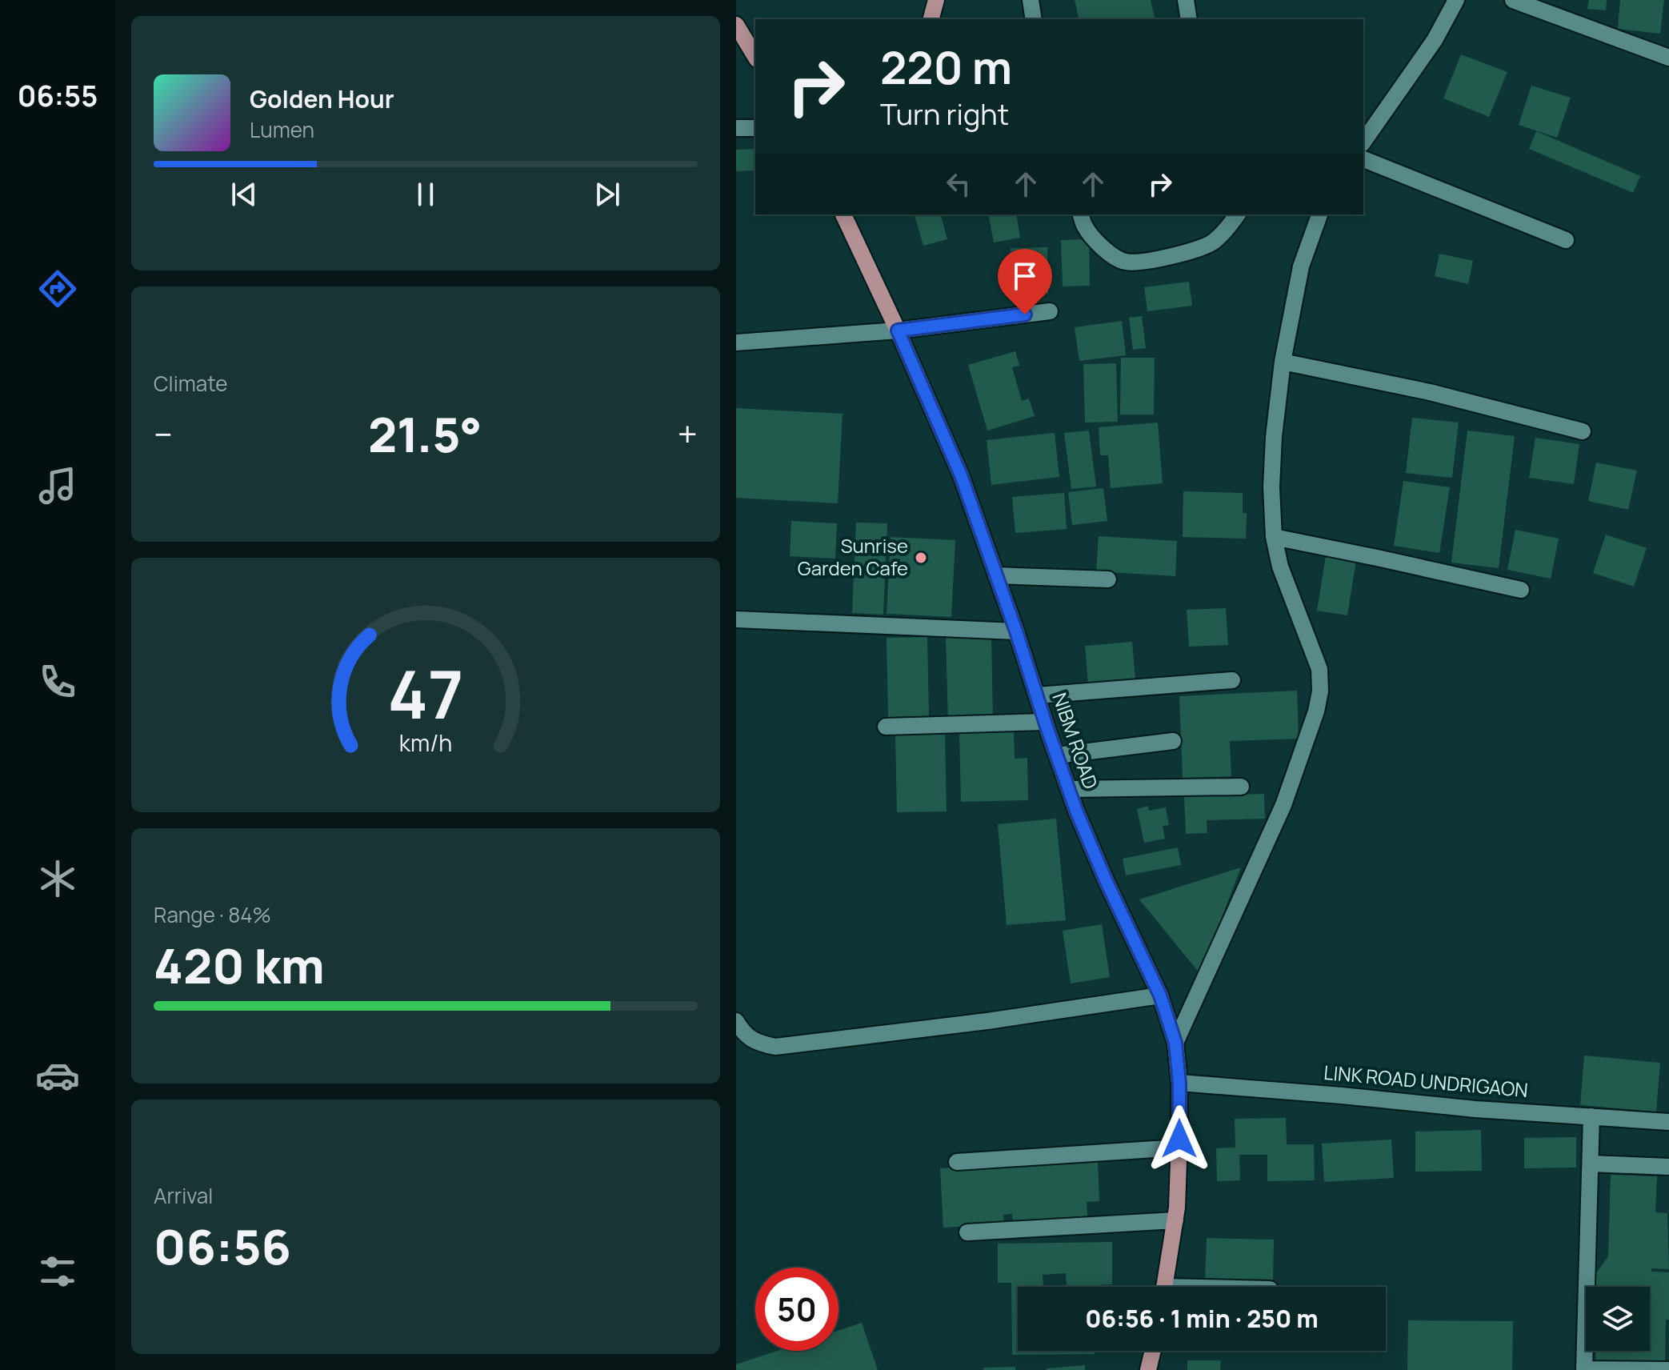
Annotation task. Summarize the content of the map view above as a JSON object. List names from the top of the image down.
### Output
{
  "streets": {
    "main road": ["NIBM ROAD"],
    "street": ["LINK ROAD UNDRIGAON"]
  },
  "crossings": [
    ["NIBM ROAD", "LINK ROAD UNDRIGAON"]
  ],
  "places": ["Sunrise Garden Cafe"],
  "page": {
    "tabs": "06:55",
    "turn": ["220 m", "Turn right"],
    "song": ["Golden Hour", "Lumen"],
    "tile": [
      "Climate",
      ["Range · 84%", "420 km"],
      ["Arrival", "06:56"]
    ],
    "heat": ["−", "21.5°", "+"],
    "limit": "50",
    "trip": "06:56 · 1 min · 250 m",
    "gauge": ["47", "km/h"]
  }
}
